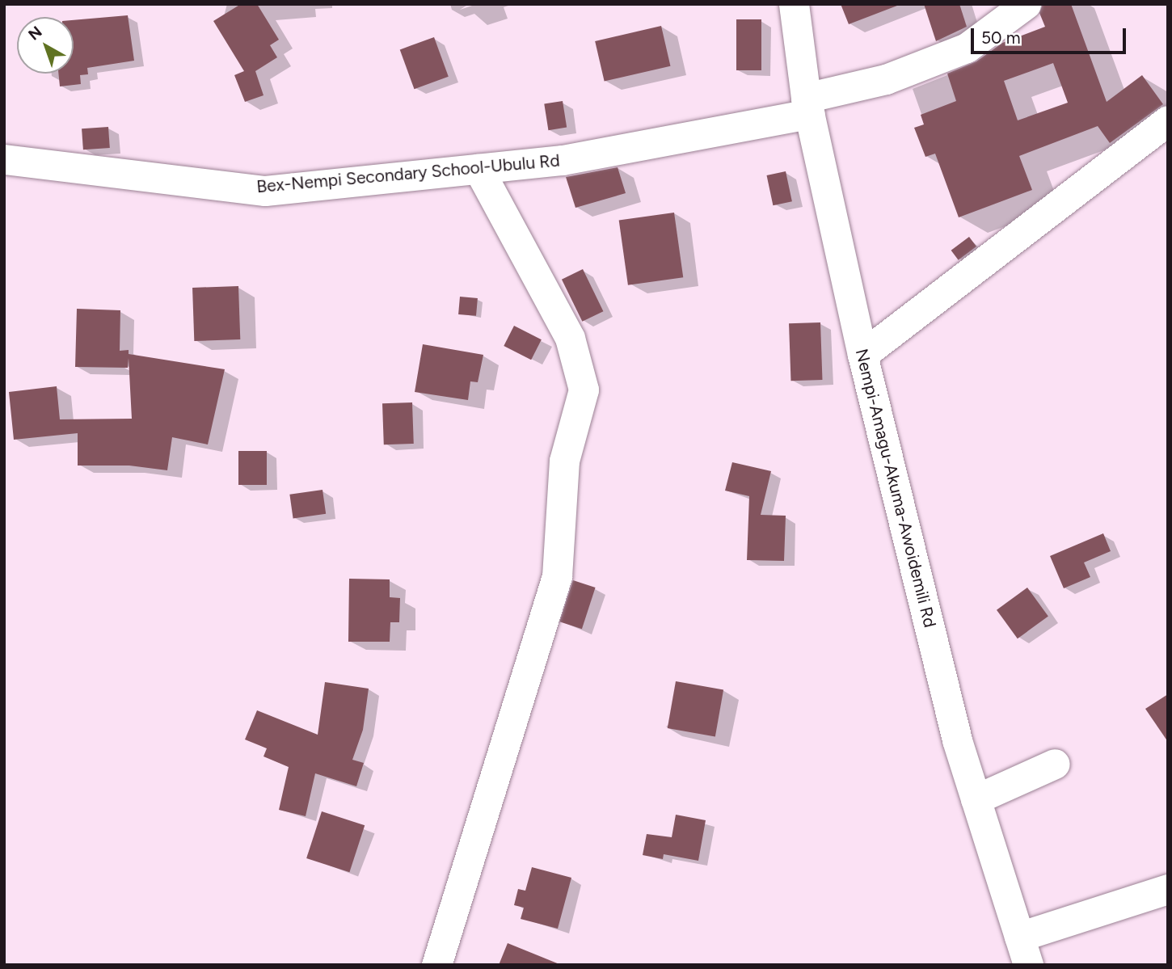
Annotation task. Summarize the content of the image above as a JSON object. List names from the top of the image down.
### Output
{
  "streets": {
    "street": ["Bex-Nempi Secondary School-Ubulu Rd", "Nempi-Amagu-Akuma-Awoidemili Rd"]
  },
  "crossings": [
    ["Bex-Nempi Secondary School-Ubulu Rd", "Nempi-Amagu-Akuma-Awoidemili Rd"]
  ],
  "scale_bar": "50 m",
  "north": "top left"
}
